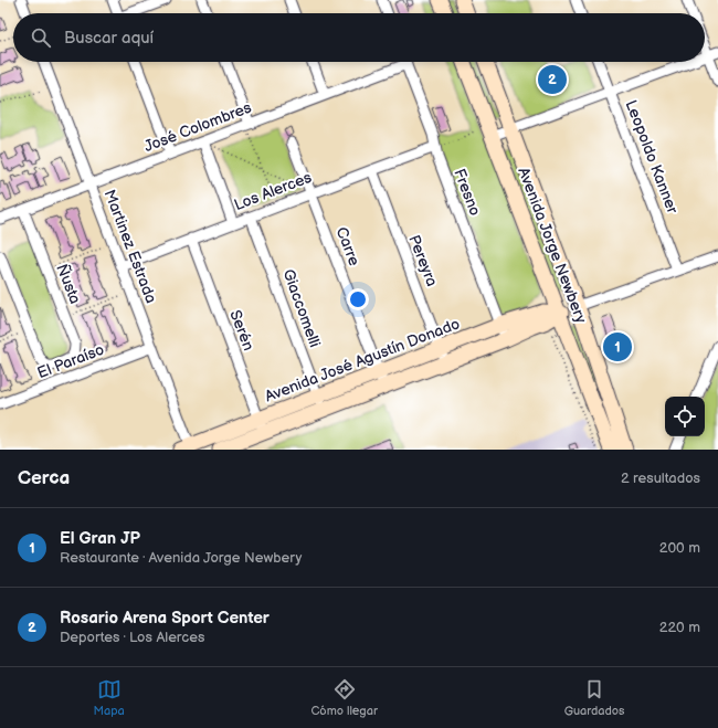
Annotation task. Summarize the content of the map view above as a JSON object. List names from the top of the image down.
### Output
{
  "streets": {
    "main road": ["Avenida Jorge Newbery", "Avenida José Agustín Donado"],
    "street": [
      "José Colombres",
      "Leopoldo Kanner",
      "Los Alerces",
      "Fresno",
      "Martinez Estrada",
      "Carre",
      "Pereyra",
      "Ñusta",
      "Giaccomelli",
      "Serén",
      "El Paraíso"
    ]
  },
  "crossings": [
    ["José Colombres", "Martinez Estrada"],
    ["José Colombres", "Ñusta"],
    ["Los Alerces", "Fresno"],
    ["Los Alerces", "Martinez Estrada"],
    ["Los Alerces", "Carre"],
    ["Los Alerces", "Pereyra"],
    ["Los Alerces", "Giaccomelli"],
    ["Los Alerces", "Serén"],
    ["Fresno", "Avenida José Agustín Donado"],
    ["Avenida Jorge Newbery", "Avenida José Agustín Donado"],
    ["Martinez Estrada", "Avenida José Agustín Donado"],
    ["Martinez Estrada", "El Paraíso"],
    ["Carre", "Avenida José Agustín Donado"],
    ["Pereyra", "Avenida José Agustín Donado"],
    ["Giaccomelli", "Avenida José Agustín Donado"],
    ["Serén", "Avenida José Agustín Donado"]
  ],
  "page": {
    "search": "Buscar aquí",
    "pins": ["2", "1"],
    "heading": ["Cerca", "2 resultados"],
    "list": [
      {
        "mark": "1",
        "name": "El Gran JP",
        "note": "Restaurante · Avenida Jorge Newbery",
        "value": "200 m"
      },
      {
        "mark": "2",
        "name": "Rosario Arena Sport Center",
        "note": "Deportes · Los Alerces",
        "value": "220 m"
      }
    ],
    "nav": ["Mapa", "Cómo llegar", "Guardados"]
  }
}
